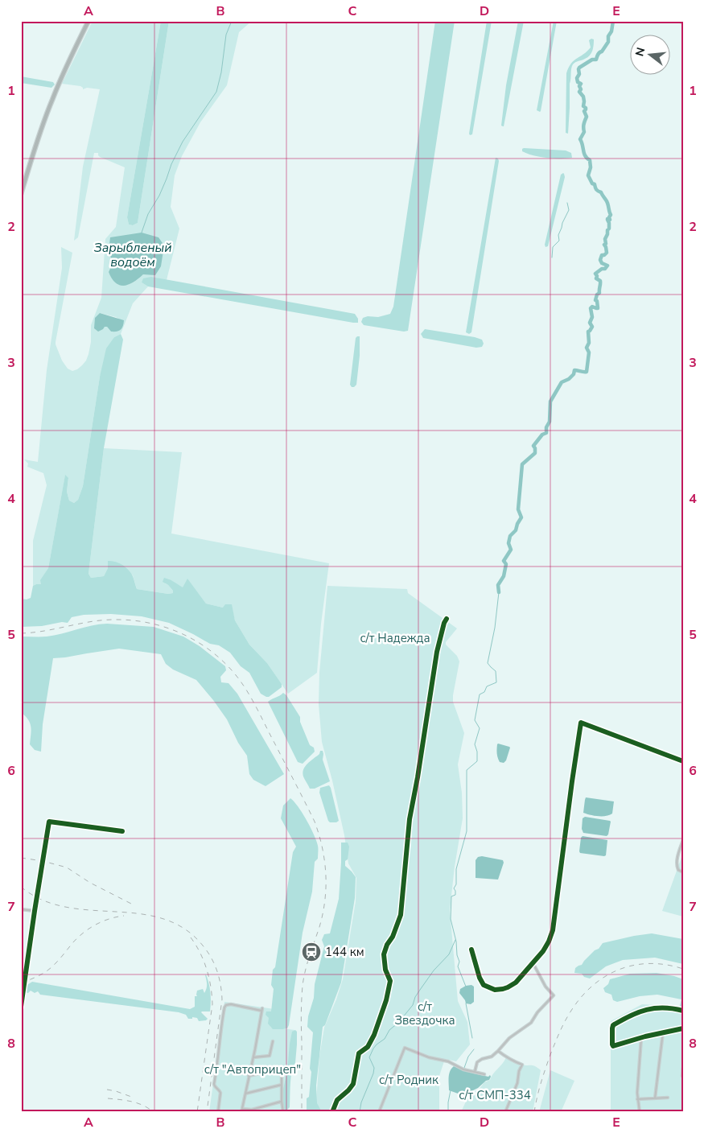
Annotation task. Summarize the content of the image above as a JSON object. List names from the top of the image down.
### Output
{
  "water": ["Зарыбленый водоём"],
  "parks": [
    "с/т Надежда",
    "с/т Звездочка",
    "с/т \"Автоприцеп\"",
    "с/т Родник",
    "с/т СМП-334"
  ],
  "places": {
    "station": ["144 км"]
  },
  "north": "left",
  "grid": {
    "columns": [
      "A",
      "B",
      "C",
      "D",
      "E"
    ],
    "rows": [
      "1",
      "2",
      "3",
      "4",
      "5",
      "6",
      "7",
      "8"
    ]
  }
}
